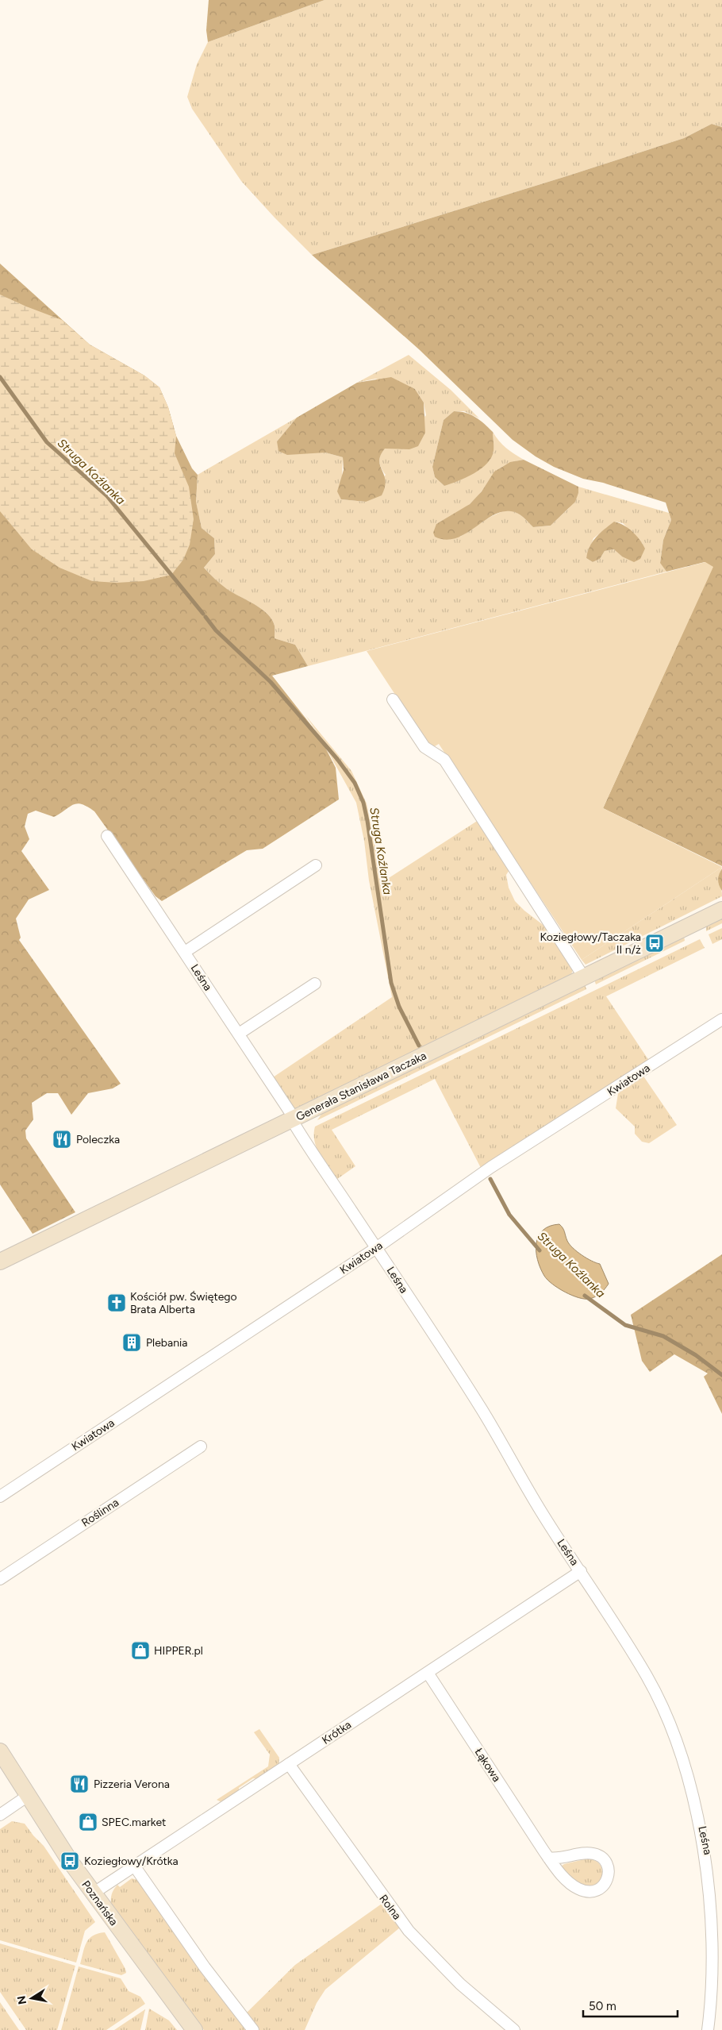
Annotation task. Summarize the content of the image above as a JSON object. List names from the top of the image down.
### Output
{
  "streets": {
    "street": [
      "Leśna",
      "Kwiatowa",
      "Generała Stanisława Taczaka",
      "Roślinna",
      "Krótka",
      "Łąkowa",
      "Poznańska",
      "Rolna"
    ]
  },
  "crossings": [
    ["Leśna", "Kwiatowa"],
    ["Leśna", "Generała Stanisława Taczaka"],
    ["Leśna", "Krótka"],
    ["Krótka", "Łąkowa"],
    ["Krótka", "Poznańska"],
    ["Krótka", "Rolna"]
  ],
  "water": ["Struga Koźlanka"],
  "places": {
    "bus stop": ["Koziegłowy/Taczaka II n/ż", "Koziegłowy/Krótka"],
    "restaurant": ["Poleczka", "Pizzeria Verona"],
    "church": ["Kościół pw. Świętego Brata Alberta"],
    "building": ["Plebania"],
    "shop": ["HIPPER.pl", "SPEC.market"]
  },
  "scale_bar": "50 m",
  "north": "left"
}
